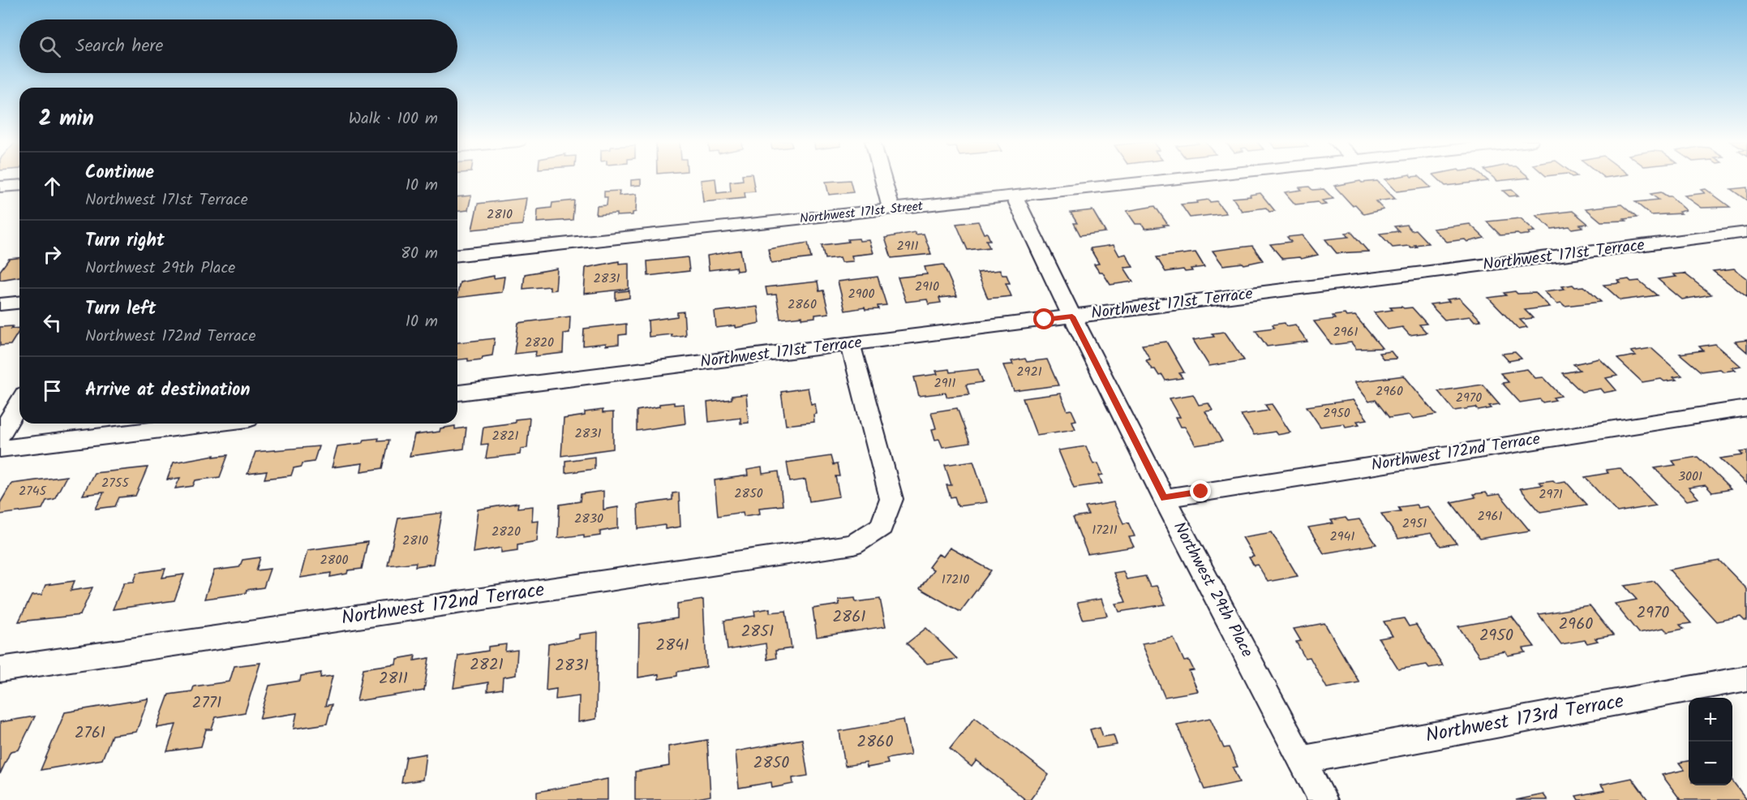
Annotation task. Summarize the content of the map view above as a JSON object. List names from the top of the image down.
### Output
{
  "streets": {
    "street": [
      "Northwest 171st Street",
      "Northwest 171st Terrace",
      "Northwest 172nd Terrace",
      "Northwest 29th Place",
      "Northwest 173rd Terrace"
    ]
  },
  "crossings": [
    ["Northwest 171st Street", "Northwest 29th Place"],
    ["Northwest 171st Terrace", "Northwest 172nd Terrace"],
    ["Northwest 171st Terrace", "Northwest 29th Place"],
    ["Northwest 172nd Terrace", "Northwest 29th Place"],
    ["Northwest 29th Place", "Northwest 173rd Terrace"]
  ],
  "house_numbers": [
    "2810",
    "2911",
    "2831",
    "2910",
    "2900",
    "2860",
    "2961",
    "2820",
    "2921",
    "2911",
    "2960",
    "2970",
    "2950",
    "2831",
    "2821",
    "3001",
    "2755",
    "2745",
    "2850",
    "2971",
    "2961",
    "2830",
    "2951",
    "17211",
    "2820",
    "2941",
    "2810",
    "2800",
    "17210",
    "2970",
    "2861",
    "2960",
    "2851",
    "2950",
    "2841",
    "2821",
    "2831",
    "2811",
    "2771",
    "2761",
    "2860",
    "2850"
  ],
  "page": {
    "search": "Search here",
    "heading": ["2 min", "Walk · 100 m"],
    "list": [
      ["Continue", "Northwest 171st Terrace", "10 m"],
      ["Turn right", "Northwest 29th Place", "80 m"],
      ["Turn left", "Northwest 172nd Terrace", "10 m"],
      "Arrive at destination"
    ],
    "map_buttons": ["+", "−"]
  }
}
